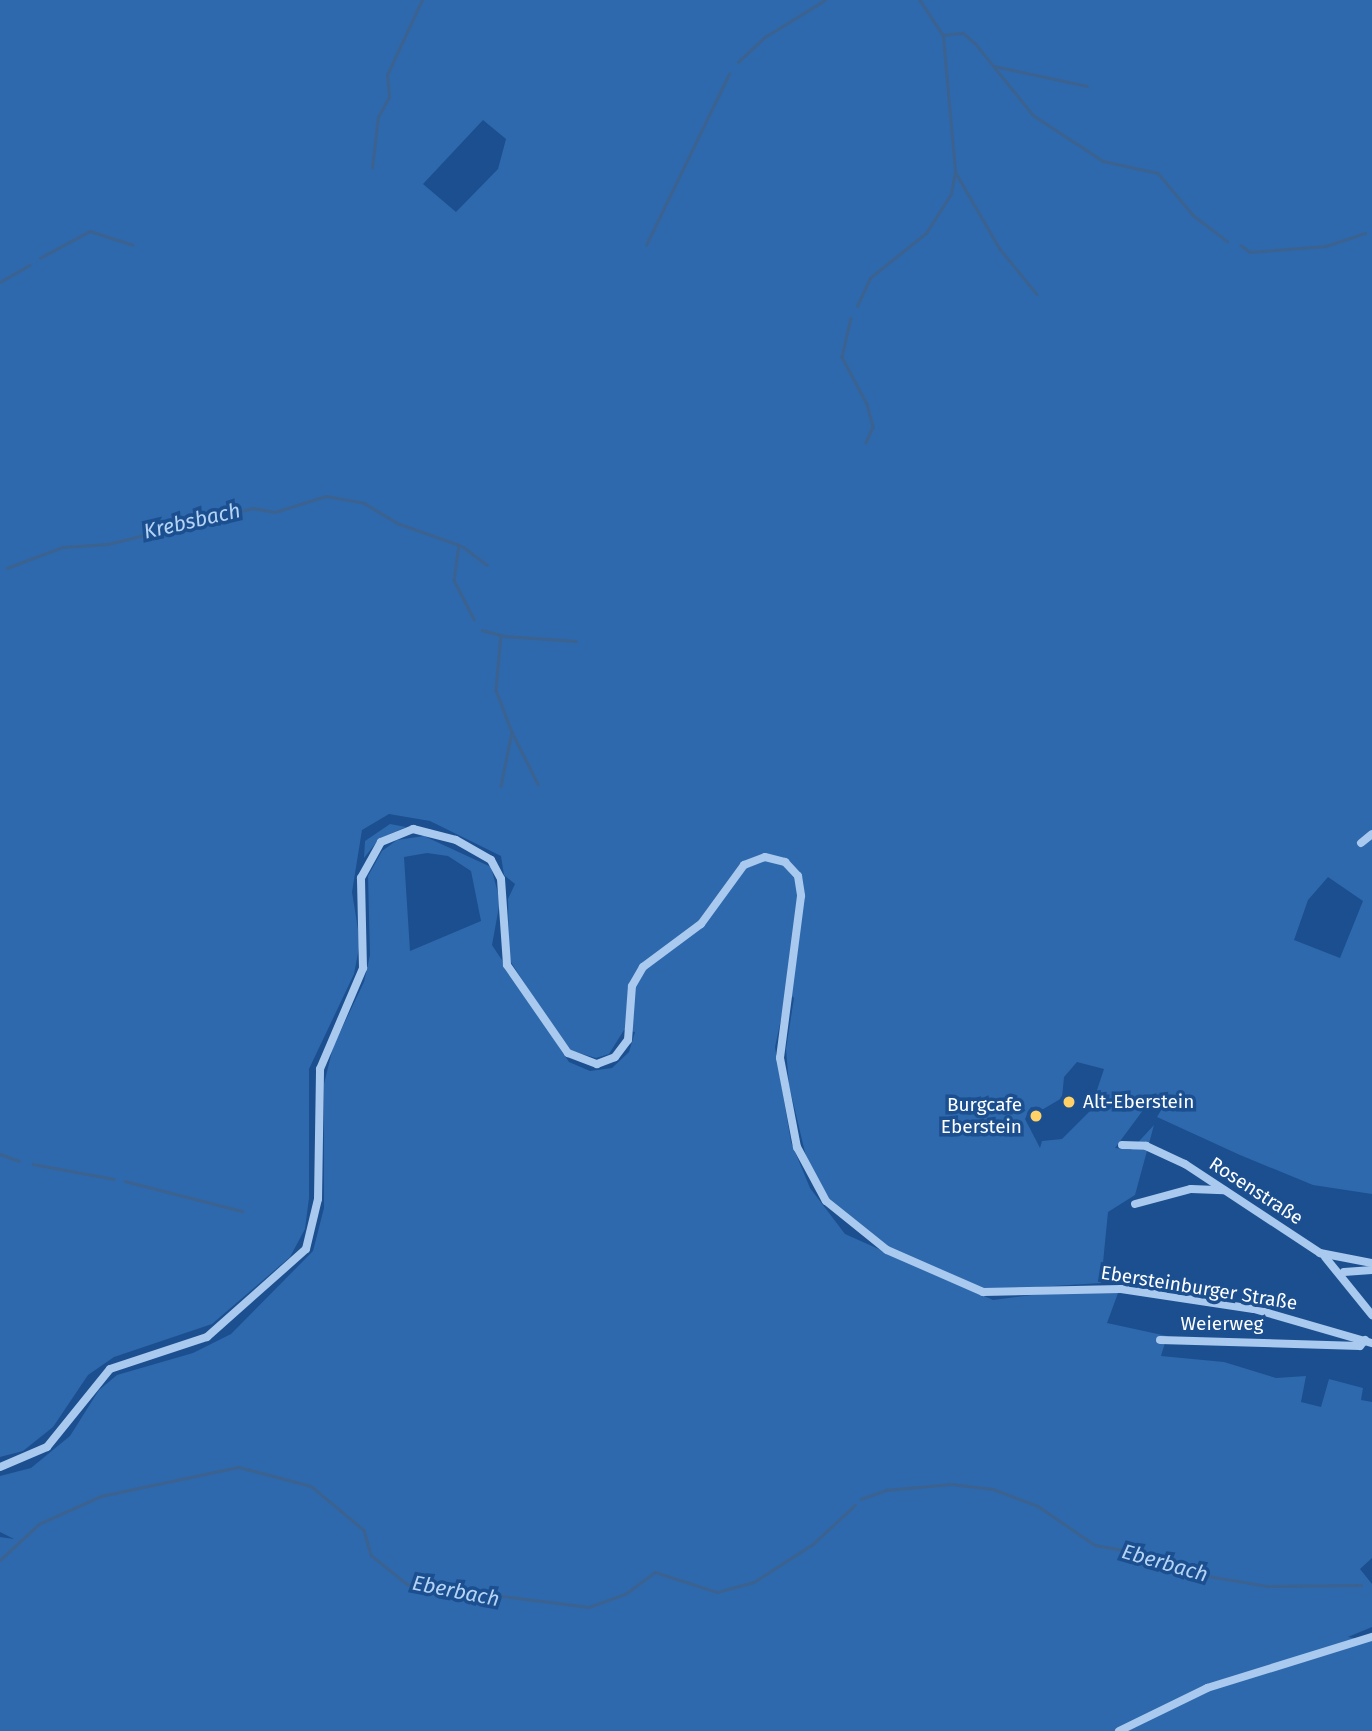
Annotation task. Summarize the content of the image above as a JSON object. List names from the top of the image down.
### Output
{
  "streets": {
    "street": ["Rosenstraße", "Ebersteinburger Straße", "Weierweg"]
  },
  "crossings": [
    ["Ebersteinburger Straße", "Weierweg"]
  ],
  "water": ["Krebsbach", "Eberbach"],
  "places": ["Alt-Eberstein", "Burgcafe Eberstein"]
}
